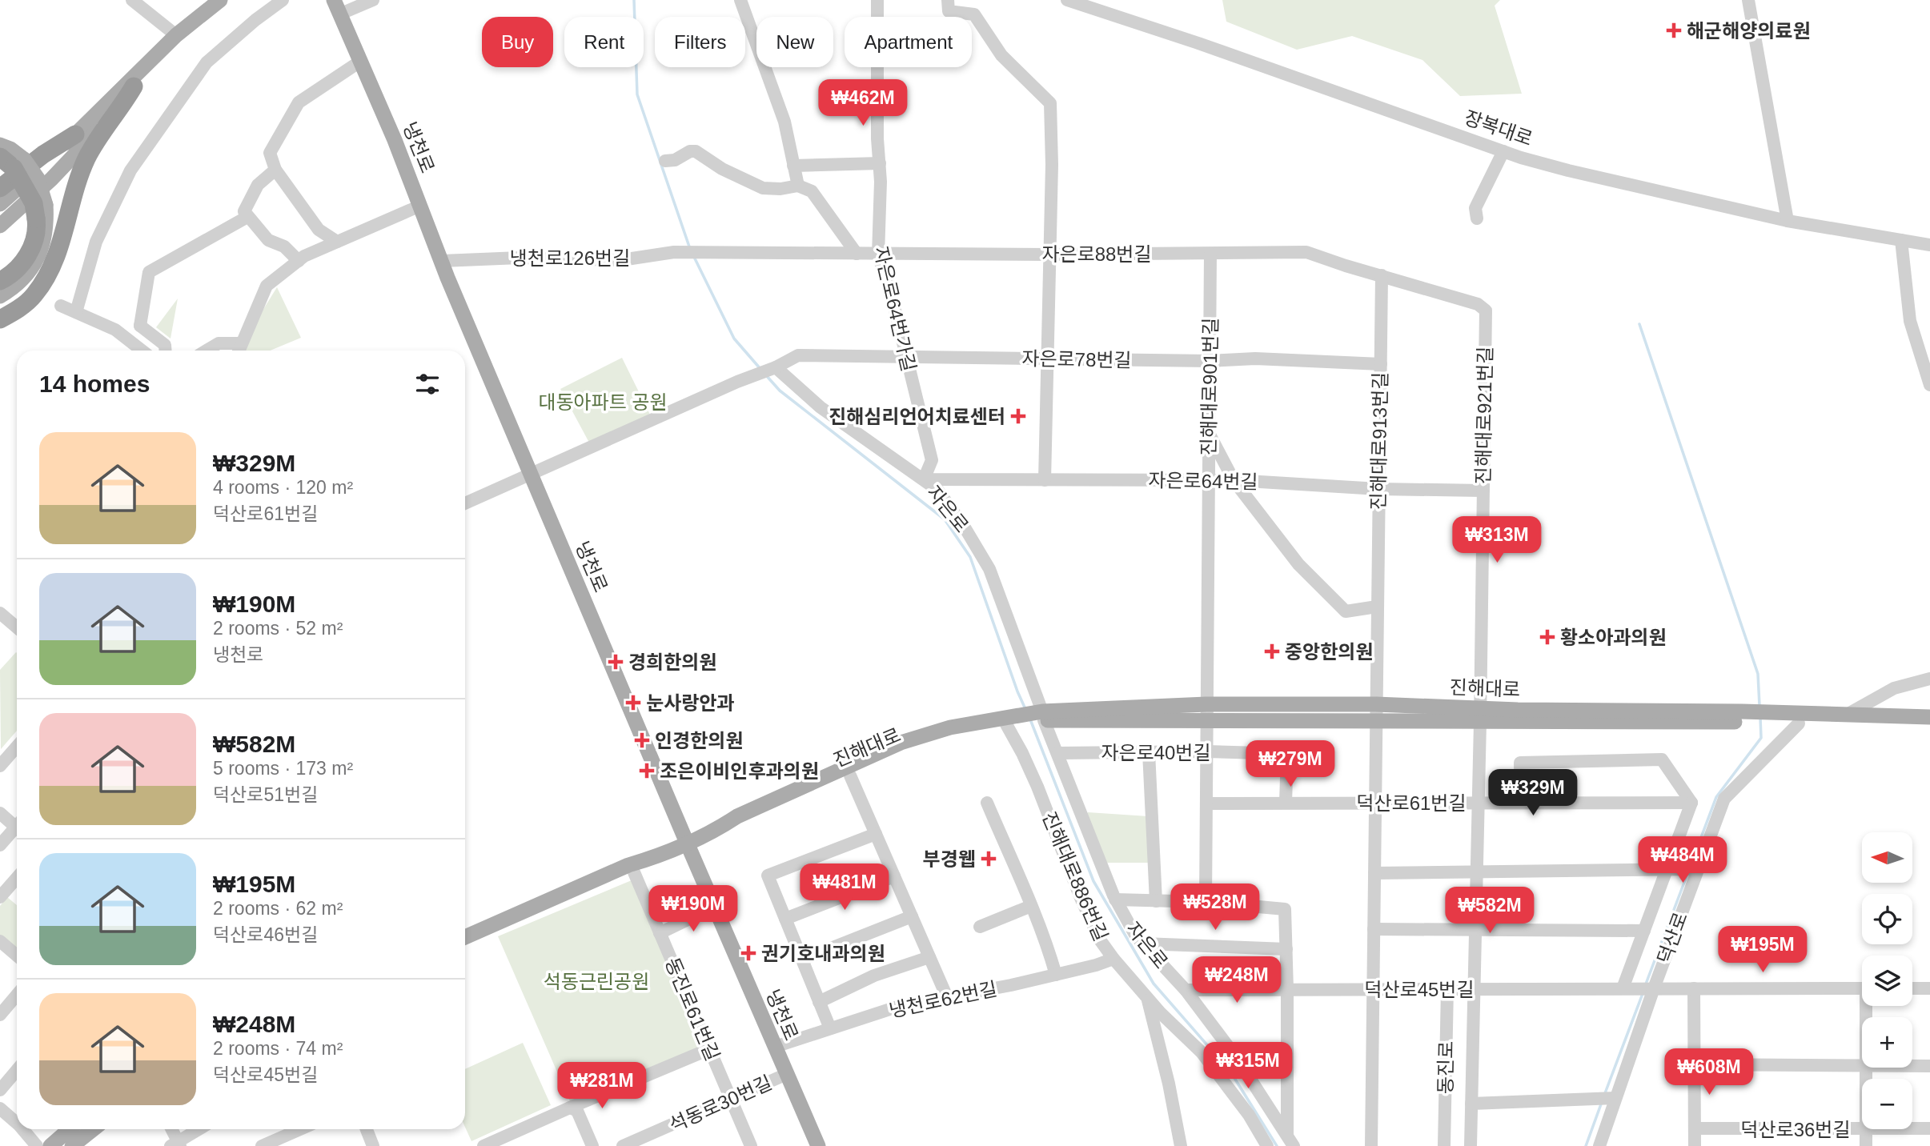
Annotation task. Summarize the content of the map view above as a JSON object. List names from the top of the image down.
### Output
{
  "streets": {
    "main road": ["냉천로", "진해대로"],
    "street": [
      "장복대로",
      "자은로88번길",
      "냉천로126번길",
      "자은로64번가길",
      "자은로78번길",
      "진해대로901번길",
      "진해대로921번길",
      "진해대로913번길",
      "자은로64번길",
      "자은로",
      "자은로40번길",
      "덕산로61번길",
      "진해대로886번길",
      "덕산로",
      "덕산로45번길",
      "냉천로62번길",
      "동진로61번길",
      "동진로",
      "석동로30번길",
      "덕산로36번길"
    ]
  },
  "crossings": [
    ["냉천로", "냉천로126번길"],
    ["냉천로", "자은로78번길"],
    ["냉천로", "냉천로62번길"],
    ["냉천로", "석동로30번길"],
    ["자은로88번길", "냉천로126번길"],
    ["자은로88번길", "자은로64번가길"],
    ["자은로88번길", "진해대로901번길"],
    ["자은로88번길", "진해대로921번길"],
    ["자은로88번길", "진해대로913번길"],
    ["자은로64번가길", "자은로78번길"],
    ["자은로64번가길", "자은로64번길"],
    ["자은로64번가길", "자은로"],
    ["자은로78번길", "진해대로901번길"],
    ["자은로78번길", "진해대로913번길"],
    ["자은로78번길", "자은로"],
    ["진해대로901번길", "자은로64번길"],
    ["진해대로901번길", "진해대로"],
    ["진해대로901번길", "자은로40번길"],
    ["진해대로901번길", "덕산로61번길"],
    ["진해대로921번길", "자은로64번길"],
    ["진해대로921번길", "진해대로"],
    ["진해대로921번길", "덕산로61번길"],
    ["진해대로921번길", "덕산로45번길"],
    ["진해대로913번길", "자은로64번길"],
    ["진해대로913번길", "진해대로"],
    ["진해대로913번길", "덕산로61번길"],
    ["진해대로913번길", "덕산로45번길"],
    ["자은로64번길", "자은로"],
    ["자은로", "진해대로"],
    ["자은로", "자은로40번길"],
    ["자은로", "덕산로45번길"],
    ["진해대로", "진해대로886번길"],
    ["진해대로", "덕산로"],
    ["자은로40번길", "덕산로61번길"],
    ["진해대로886번길", "냉천로62번길"],
    ["덕산로", "덕산로45번길"],
    ["덕산로45번길", "동진로"],
    ["동진로61번길", "석동로30번길"]
  ],
  "parks": ["대동아파트 공원", "석동근린공원"],
  "places": {
    "health": [
      "해군해양의료원",
      "진해심리언어치료센터",
      "황소아과의원",
      "중앙한의원",
      "경희한의원",
      "눈사랑안과",
      "인경한의원",
      "조은이비인후과의원",
      "부경웹",
      "권기호내과의원"
    ]
  },
  "north": "left",
  "page": {
    "chip": [
      "Buy",
      "Rent",
      "Filters",
      "New",
      "Apartment"
    ],
    "price": [
      "₩462M",
      "₩313M",
      "₩279M",
      "₩329M",
      "₩484M",
      "₩481M",
      "₩528M",
      "₩190M",
      "₩582M",
      "₩195M",
      "₩248M",
      "₩315M",
      "₩608M",
      "₩281M"
    ],
    "heading": "14 homes",
    "list": [
      {
        "name": "₩329M",
        "note": "4 rooms · 120 m² · 덕산로61번길"
      },
      {
        "name": "₩190M",
        "note": "2 rooms · 52 m² · 냉천로"
      },
      {
        "name": "₩582M",
        "note": "5 rooms · 173 m² · 덕산로51번길"
      },
      {
        "name": "₩195M",
        "note": "2 rooms · 62 m² · 덕산로46번길"
      },
      {
        "name": "₩248M",
        "note": "2 rooms · 74 m² · 덕산로45번길"
      }
    ],
    "map_buttons": ["+", "−"]
  }
}
